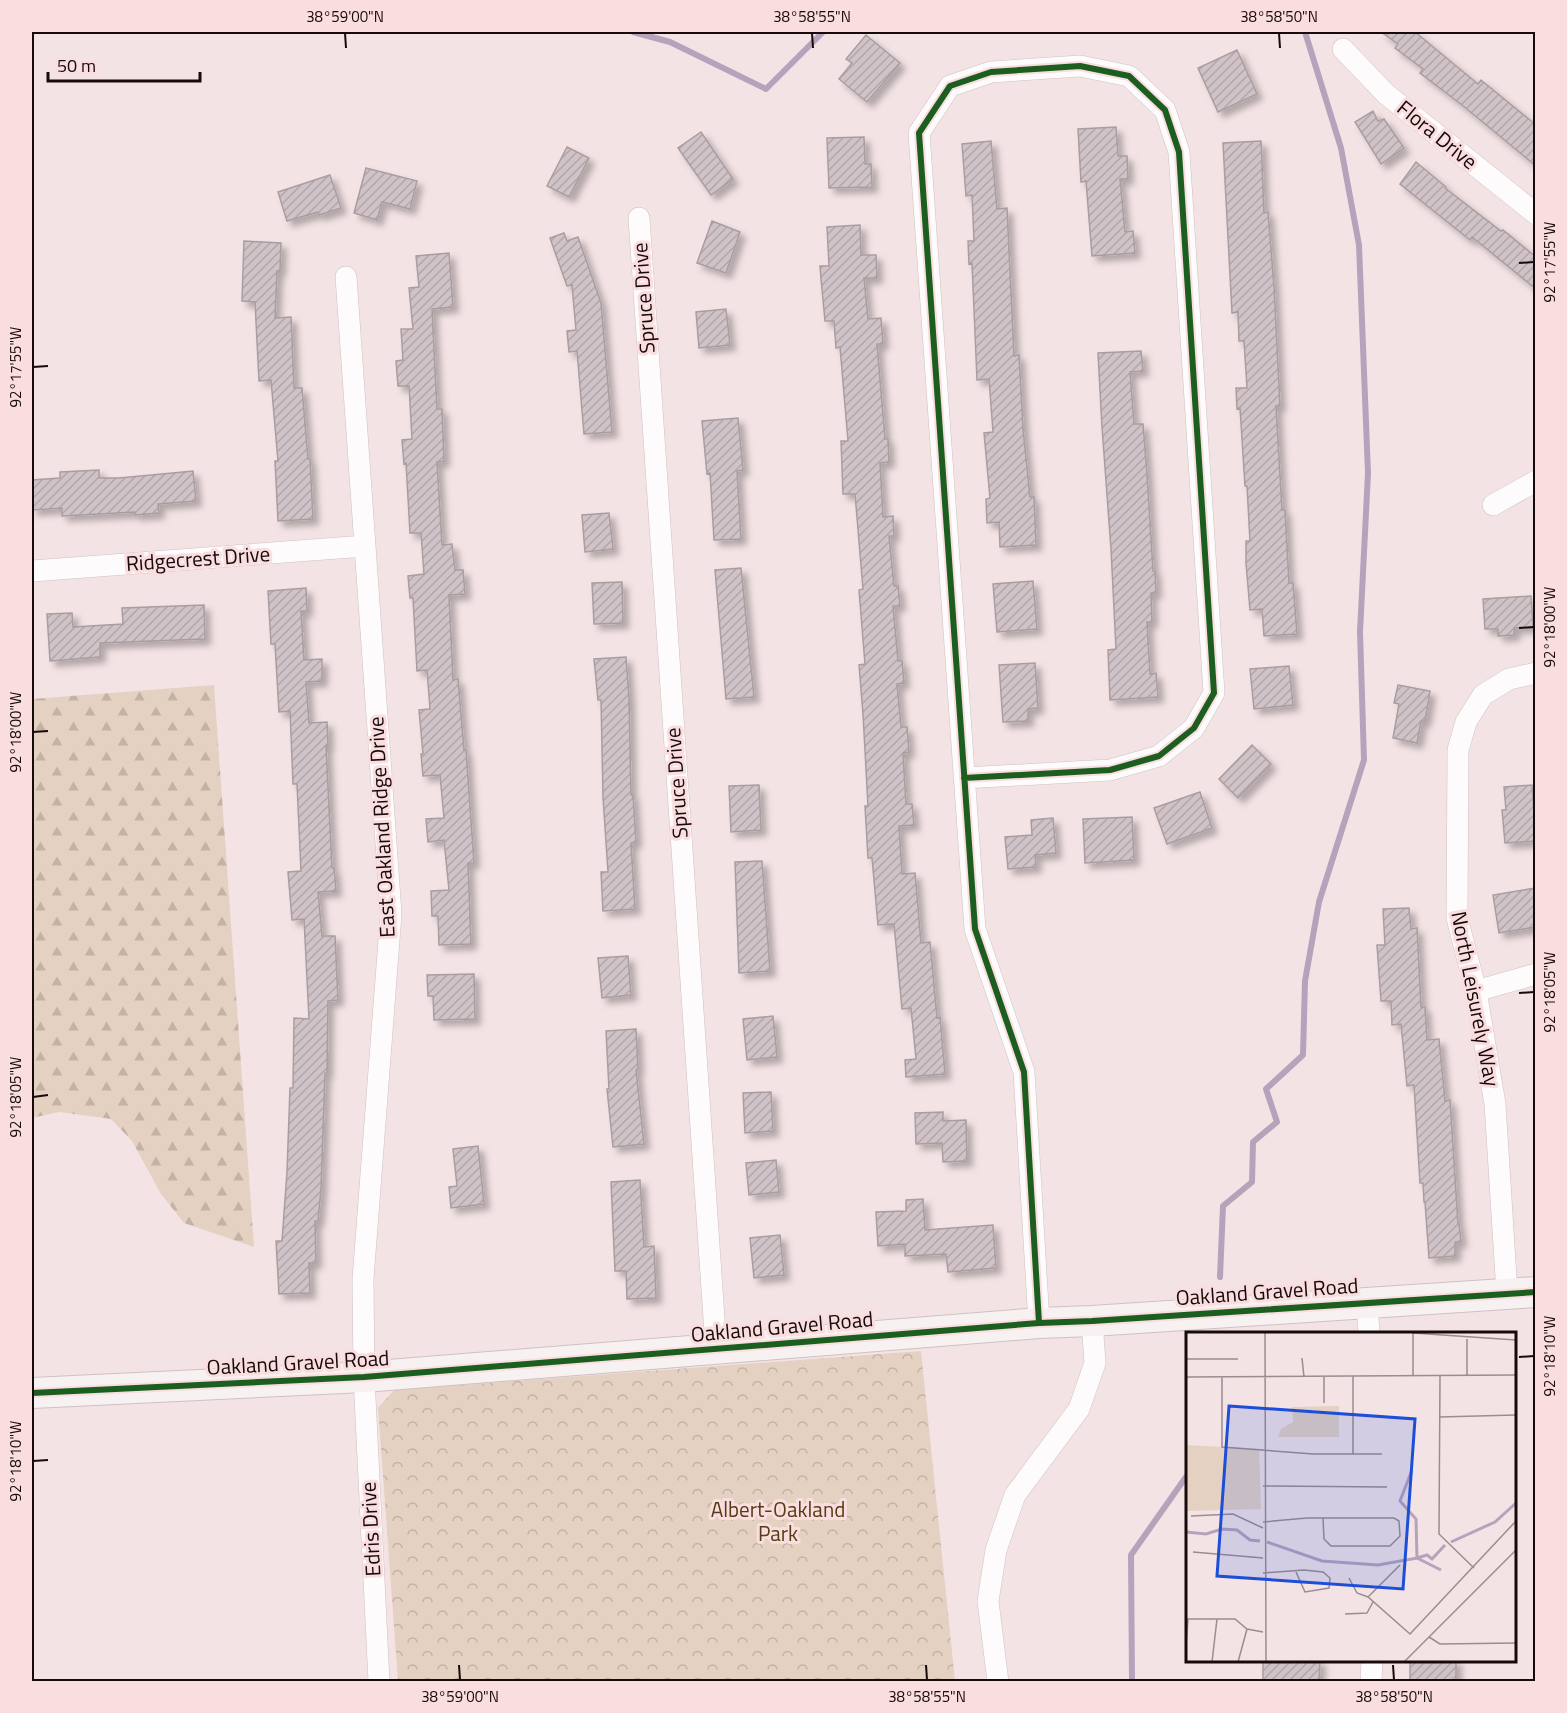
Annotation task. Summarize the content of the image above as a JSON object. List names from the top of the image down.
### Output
{
  "streets": {
    "street": [
      "Flora Drive",
      "Spruce Drive",
      "Ridgecrest Drive",
      "East Oakland Ridge Drive",
      "North Leisurely Way",
      "Oakland Gravel Road",
      "Edris Drive"
    ]
  },
  "crossings": [
    ["Spruce Drive", "Oakland Gravel Road"],
    ["Ridgecrest Drive", "East Oakland Ridge Drive"],
    ["East Oakland Ridge Drive", "Oakland Gravel Road"],
    ["East Oakland Ridge Drive", "Edris Drive"],
    ["North Leisurely Way", "Oakland Gravel Road"],
    ["Oakland Gravel Road", "Edris Drive"]
  ],
  "parks": ["Albert-Oakland Park"],
  "scale_bar": "50 m",
  "coordinates": [
    "38°59'00\"N",
    "38°58'55\"N",
    "38°58'50\"N",
    "92°17'55\"W",
    "92°18'00\"W",
    "92°18'05\"W",
    "92°18'10\"W"
  ]
}
